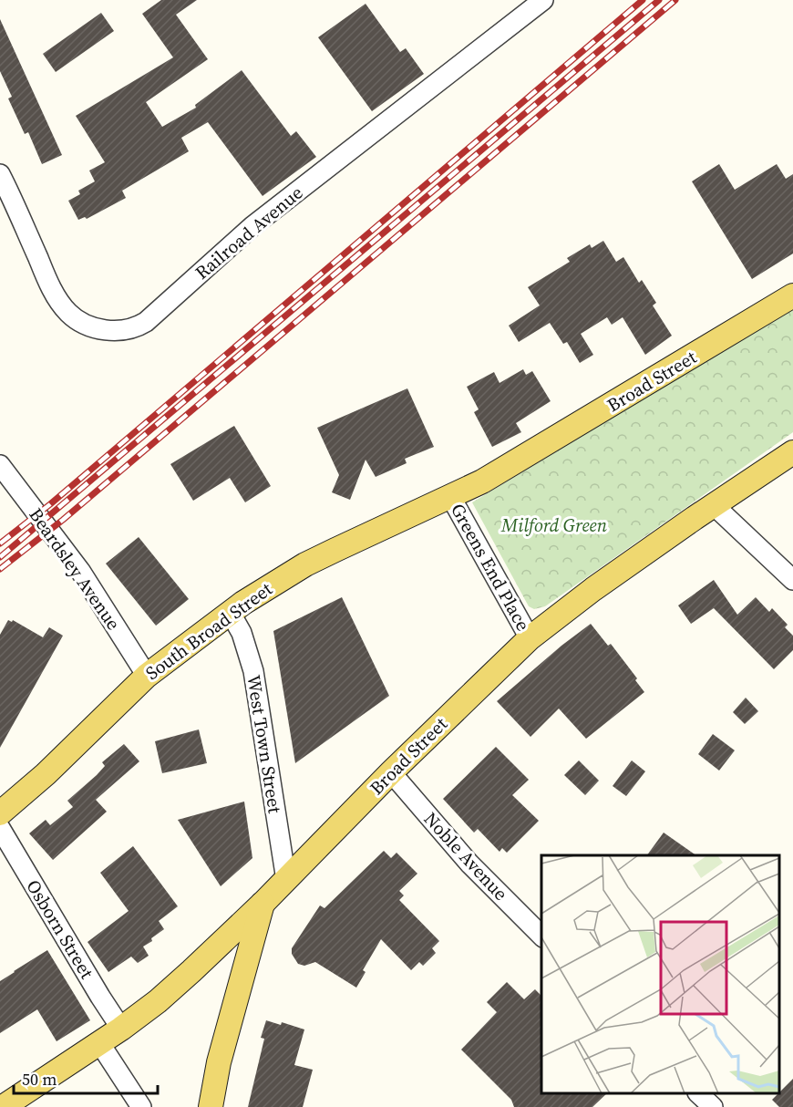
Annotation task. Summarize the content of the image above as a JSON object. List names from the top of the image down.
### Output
{
  "streets": {
    "main road": ["Broad Street", "South Broad Street"],
    "street": [
      "Railroad Avenue",
      "Greens End Place",
      "Beardsley Avenue",
      "West Town Street",
      "Noble Avenue",
      "Osborn Street"
    ]
  },
  "crossings": [
    ["Broad Street", "Greens End Place"],
    ["Broad Street", "South Broad Street"],
    ["Broad Street", "West Town Street"],
    ["Broad Street", "Noble Avenue"],
    ["Broad Street", "Osborn Street"],
    ["Greens End Place", "South Broad Street"],
    ["Beardsley Avenue", "South Broad Street"],
    ["South Broad Street", "West Town Street"]
  ],
  "parks": ["Milford Green"],
  "scale_bar": "50 m"
}
